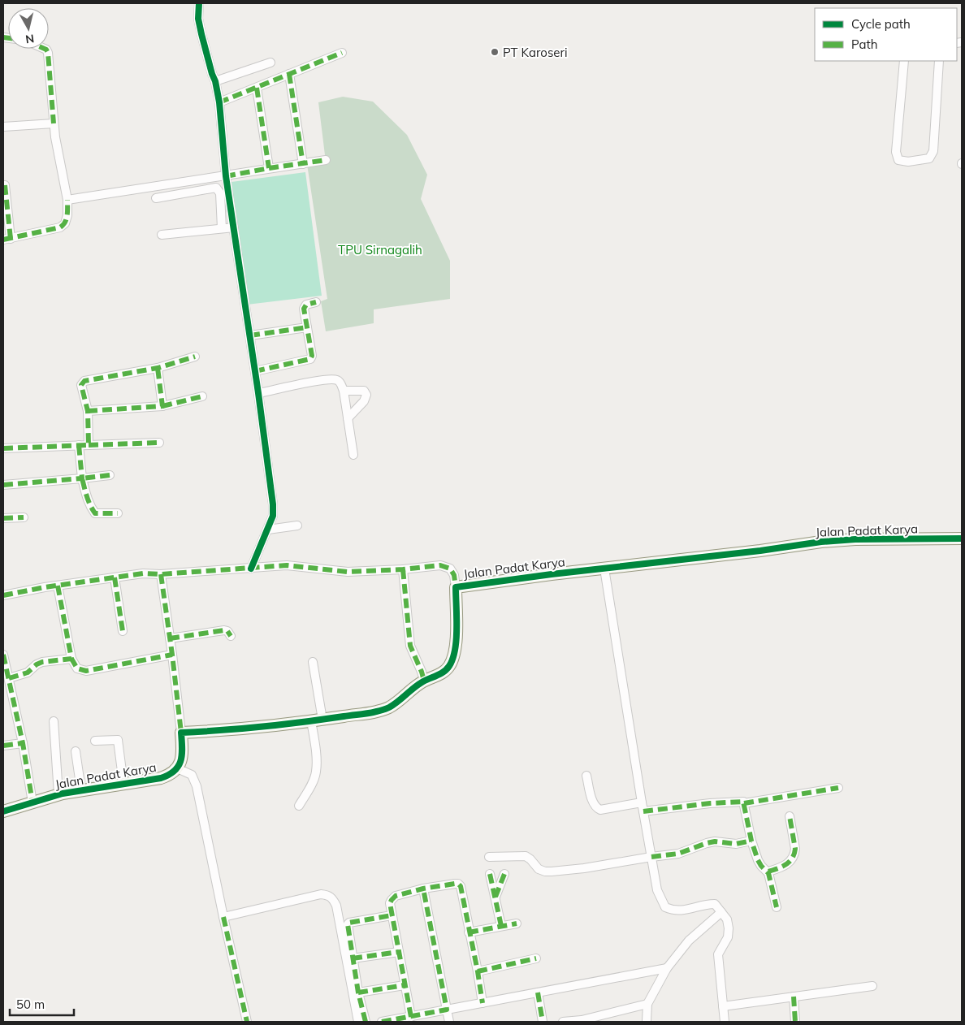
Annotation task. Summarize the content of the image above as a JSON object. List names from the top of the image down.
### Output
{
  "streets": {
    "street": ["Jalan Padat Karya"]
  },
  "parks": ["TPU Sirnagalih"],
  "places": ["PT Karoseri"],
  "legend": ["Cycle path", "Path"],
  "scale_bar": "50 m",
  "north": "bottom"
}
